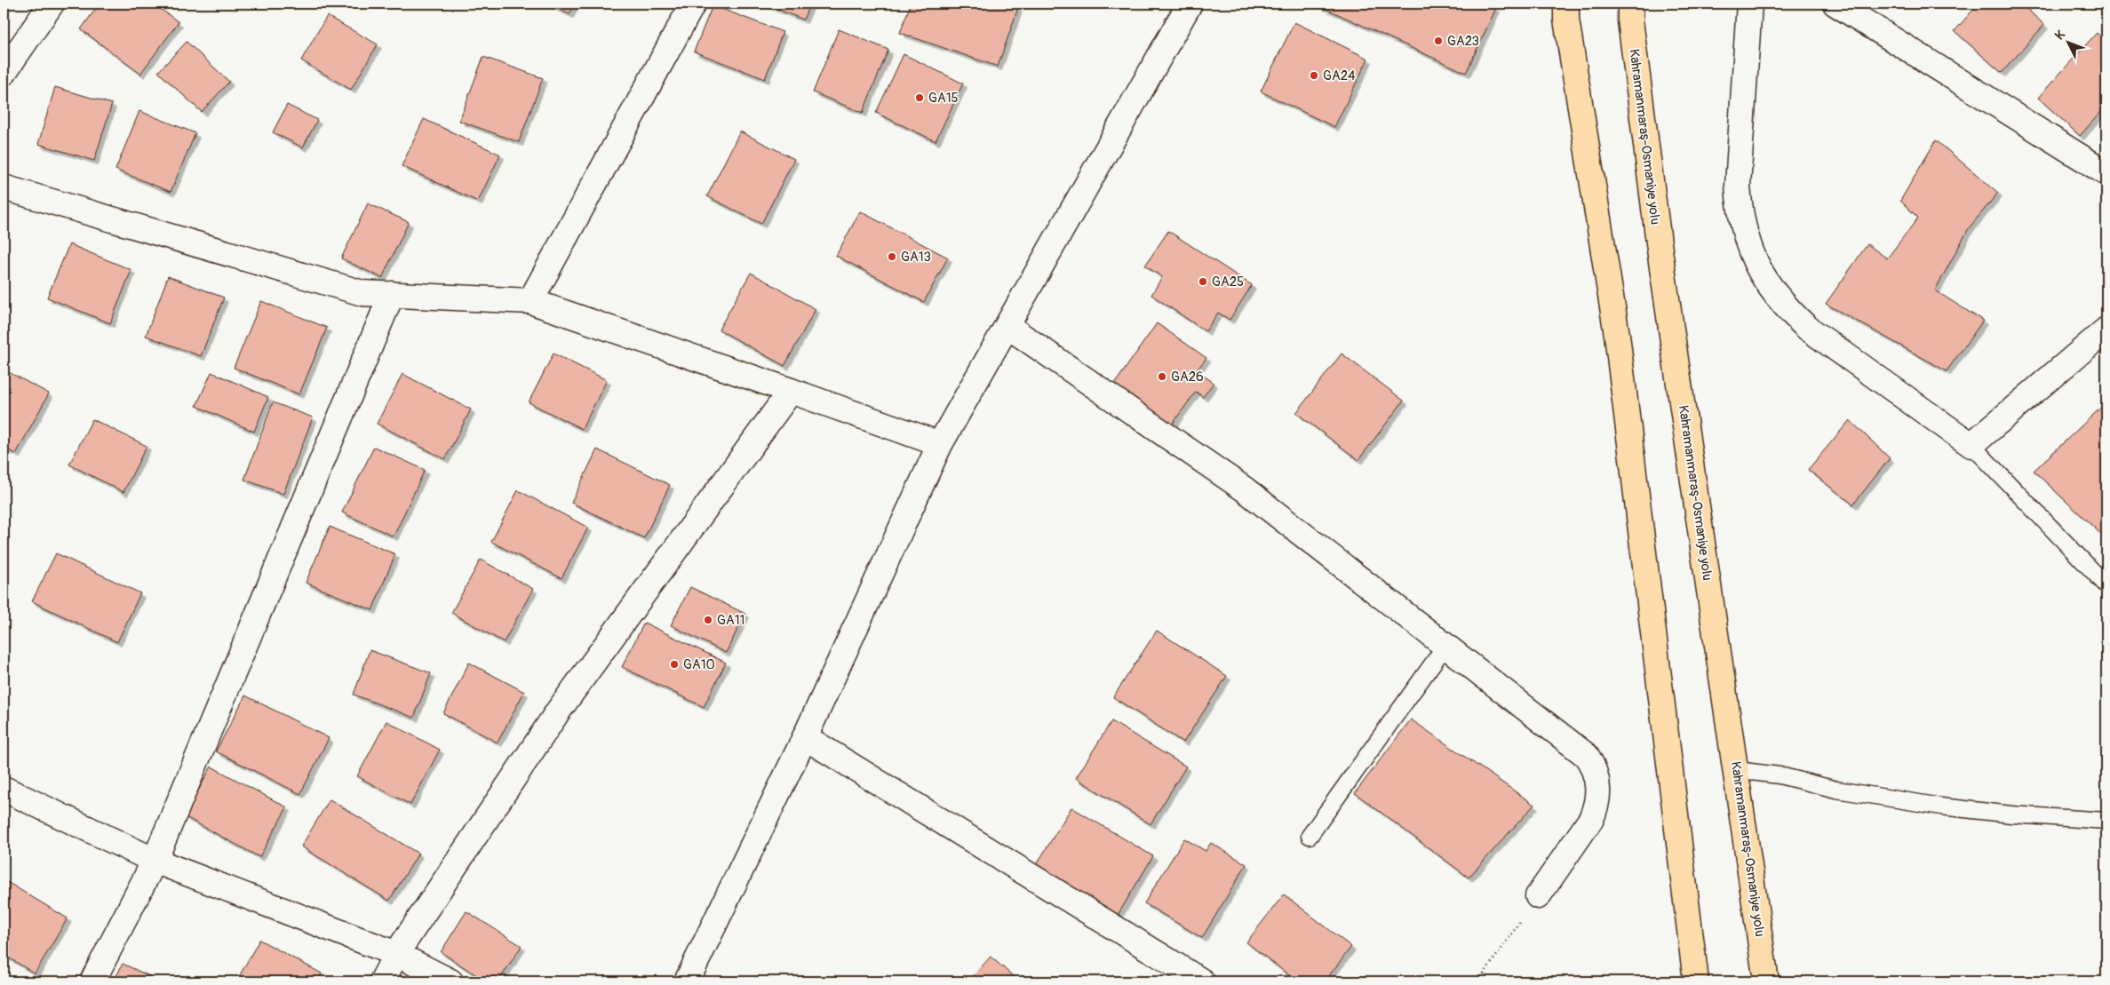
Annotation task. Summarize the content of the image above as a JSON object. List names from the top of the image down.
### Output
{
  "streets": {
    "highway": ["Kahramanmaraş-Osmaniye yolu"]
  },
  "places": [
    "GA23",
    "GA24",
    "GA15",
    "GA13",
    "GA25",
    "GA26",
    "GA11",
    "GA10"
  ],
  "north": "top left"
}
